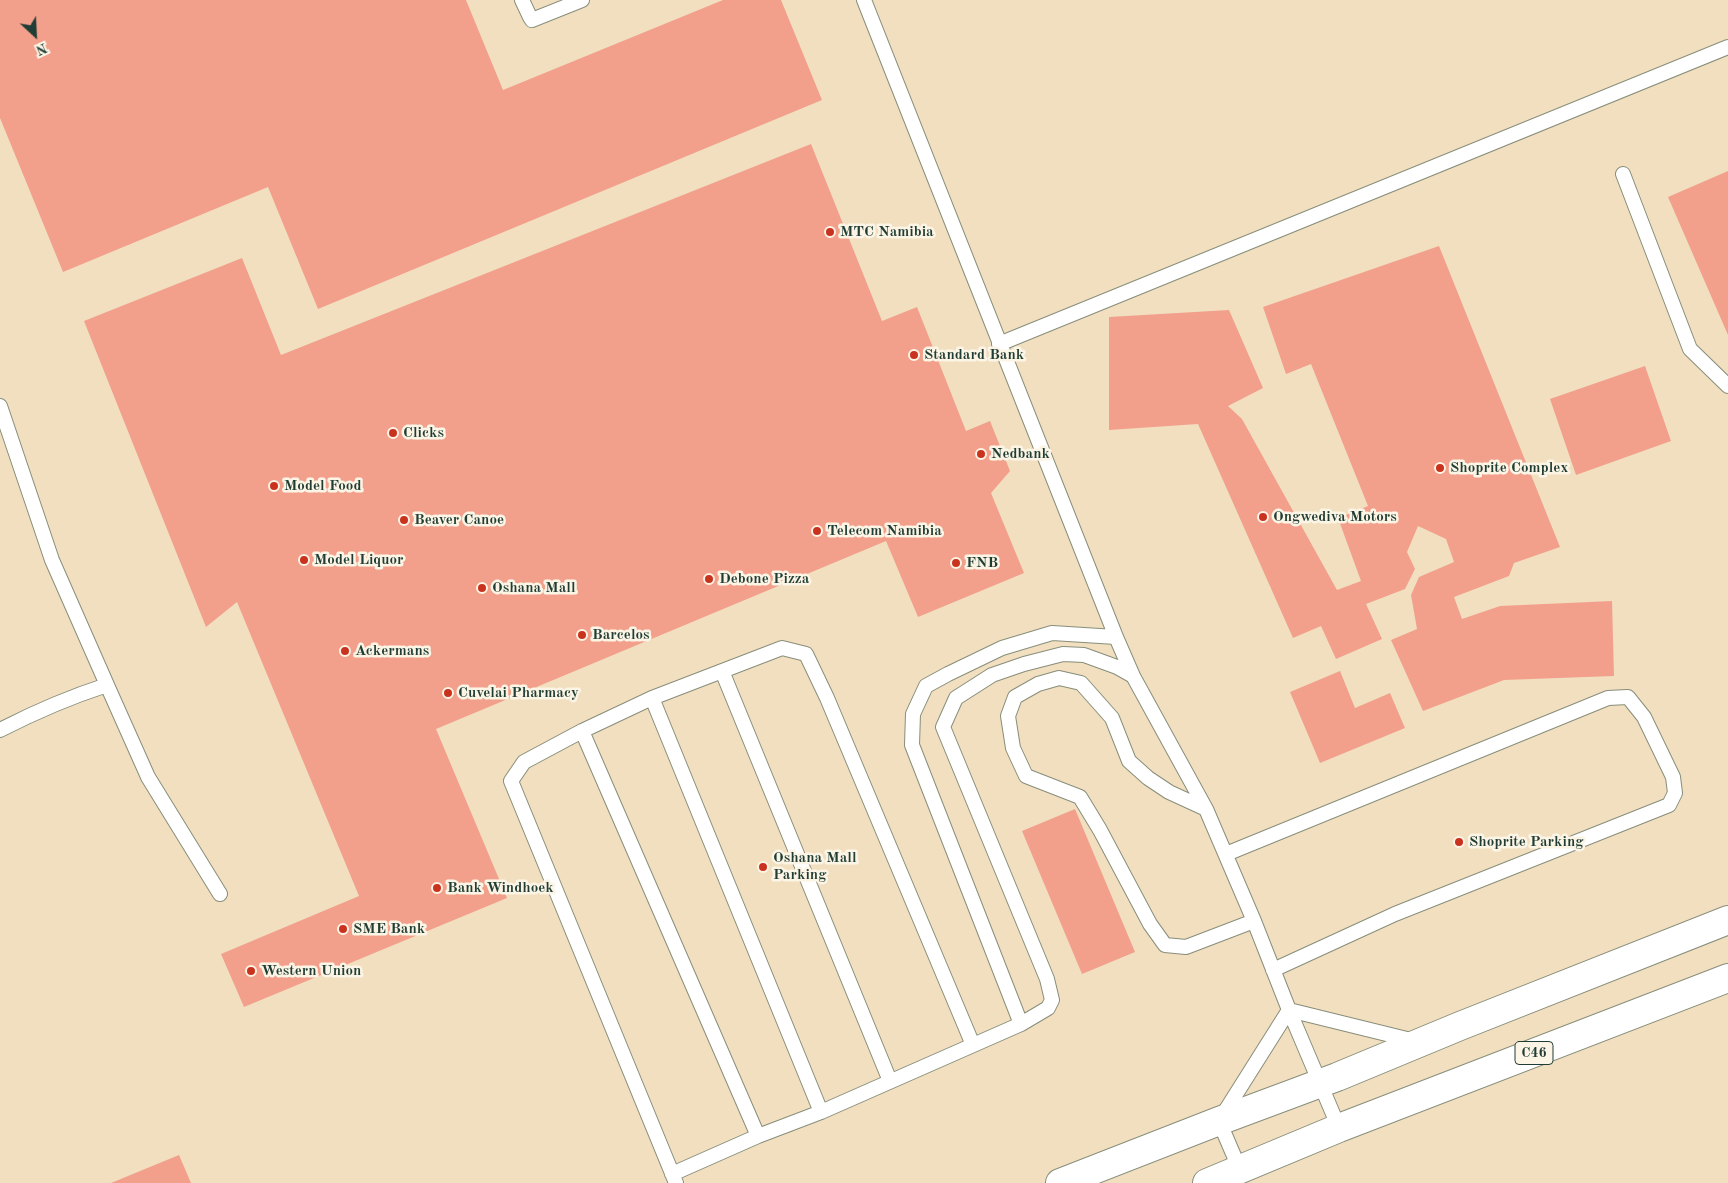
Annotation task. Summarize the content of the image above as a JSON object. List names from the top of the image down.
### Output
{
  "streets": {
    "main road": ["C46"]
  },
  "places": [
    "MTC Namibia",
    "Standard Bank",
    "Clicks",
    "Nedbank",
    "Shoprite Complex",
    "Model Food",
    "Ongwediva Motors",
    "Beaver Canoe",
    "Telecom Namibia",
    "Model Liquor",
    "FNB",
    "Debone Pizza",
    "Oshana Mall",
    "Barcelos",
    "Ackermans",
    "Cuvelai Pharmacy",
    "Shoprite Parking",
    "Oshana Mall Parking",
    "Bank Windhoek",
    "SME Bank",
    "Western Union"
  ],
  "north": "bottom right"
}
